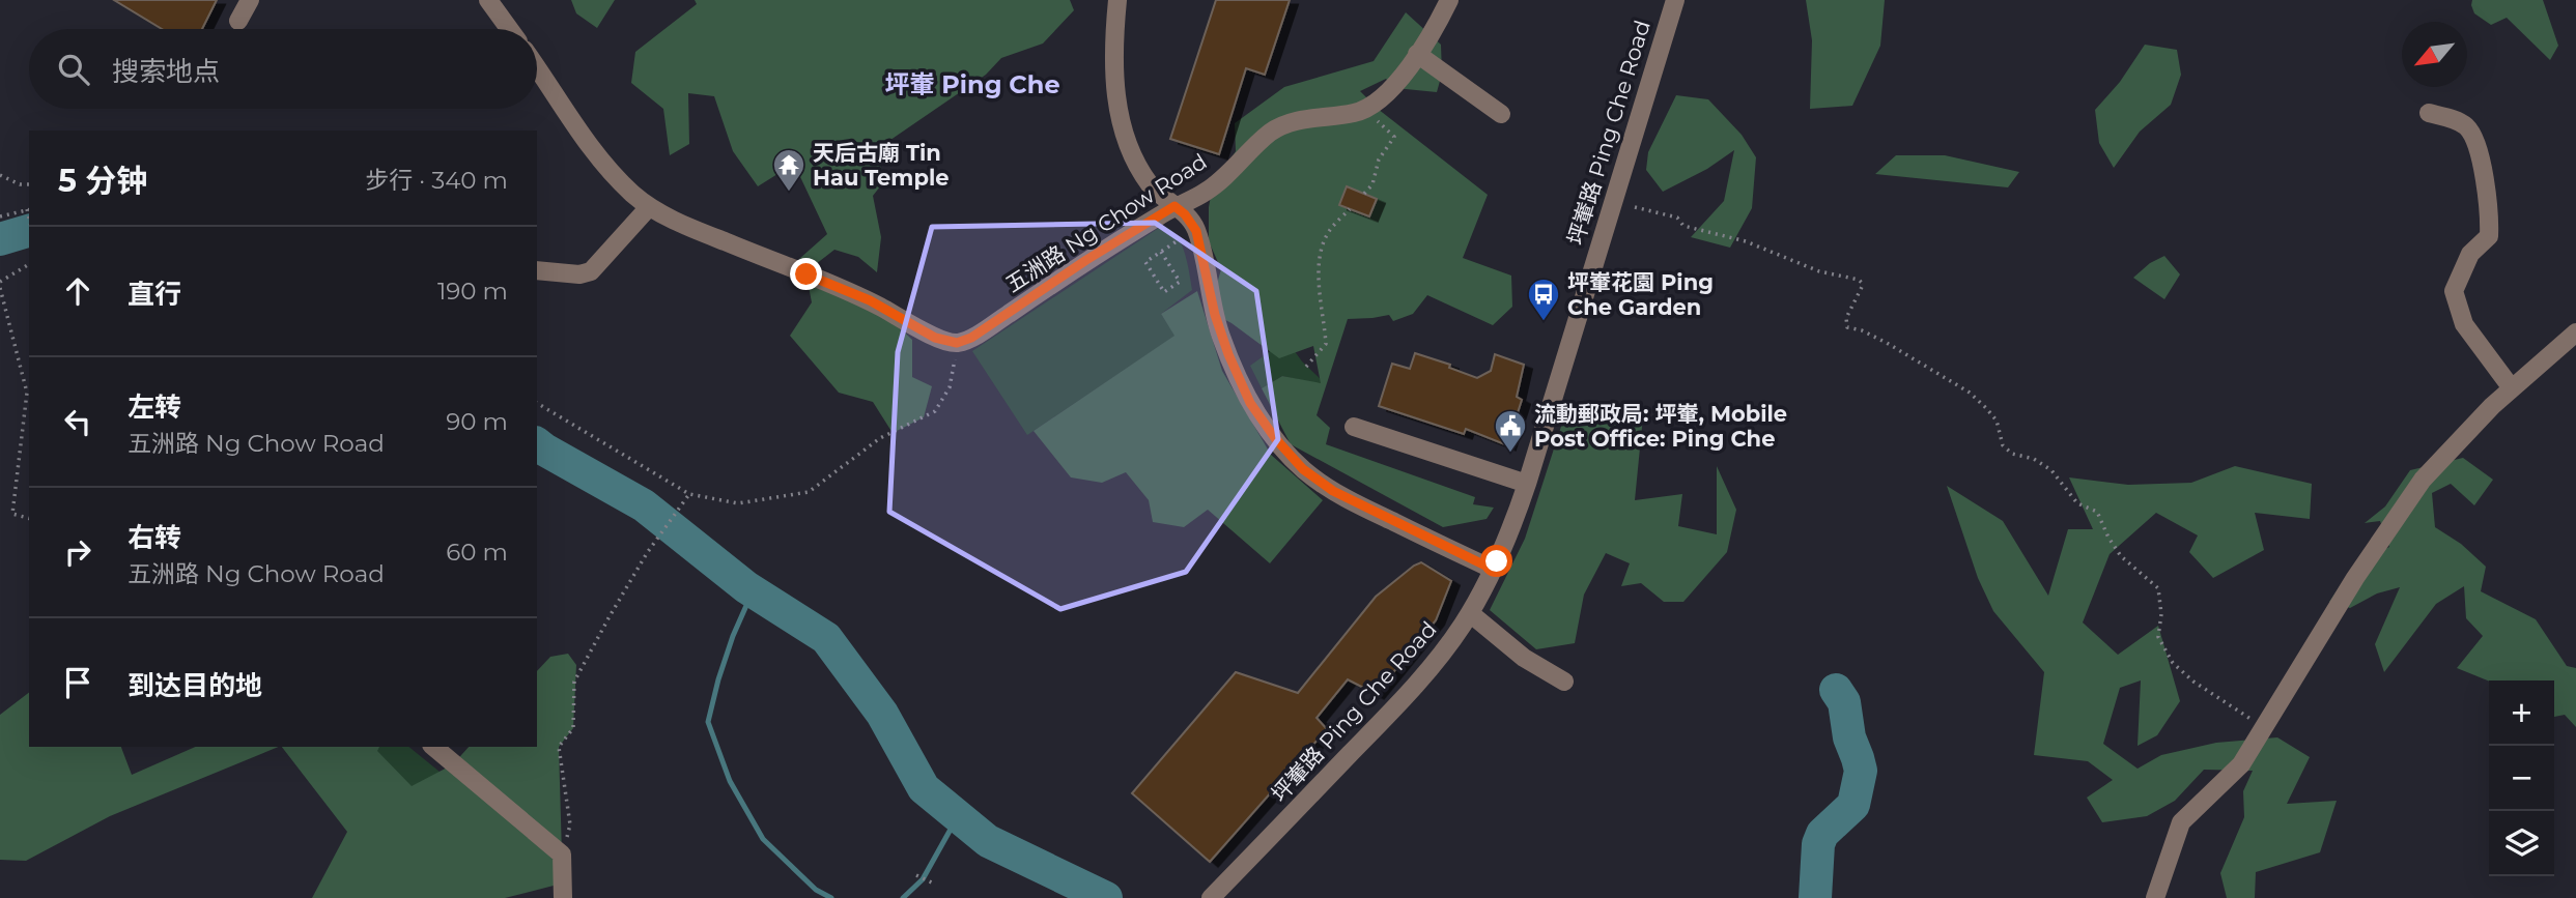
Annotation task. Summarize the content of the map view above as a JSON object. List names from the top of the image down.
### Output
{
  "streets": {
    "street": ["坪輋路 Ping Che Road", "五洲路 Ng Chow Road"]
  },
  "districts": ["坪輋 Ping Che"],
  "places": {
    "temple": ["天后古廟 Tin Hau Temple"],
    "bus stop": ["坪輋花園 Ping Che Garden"],
    "public building": ["流動郵政局: 坪輋, Mobile Post Office: Ping Che"]
  },
  "north": "bottom left",
  "page": {
    "search": "搜索地点",
    "heading": ["5 分钟", "步行 · 340 m"],
    "list": [
      ["直行", "190 m"],
      ["左转", "五洲路 Ng Chow Road", "90 m"],
      ["右转", "五洲路 Ng Chow Road", "60 m"],
      "到达目的地"
    ],
    "map_buttons": ["+", "−"]
  }
}
